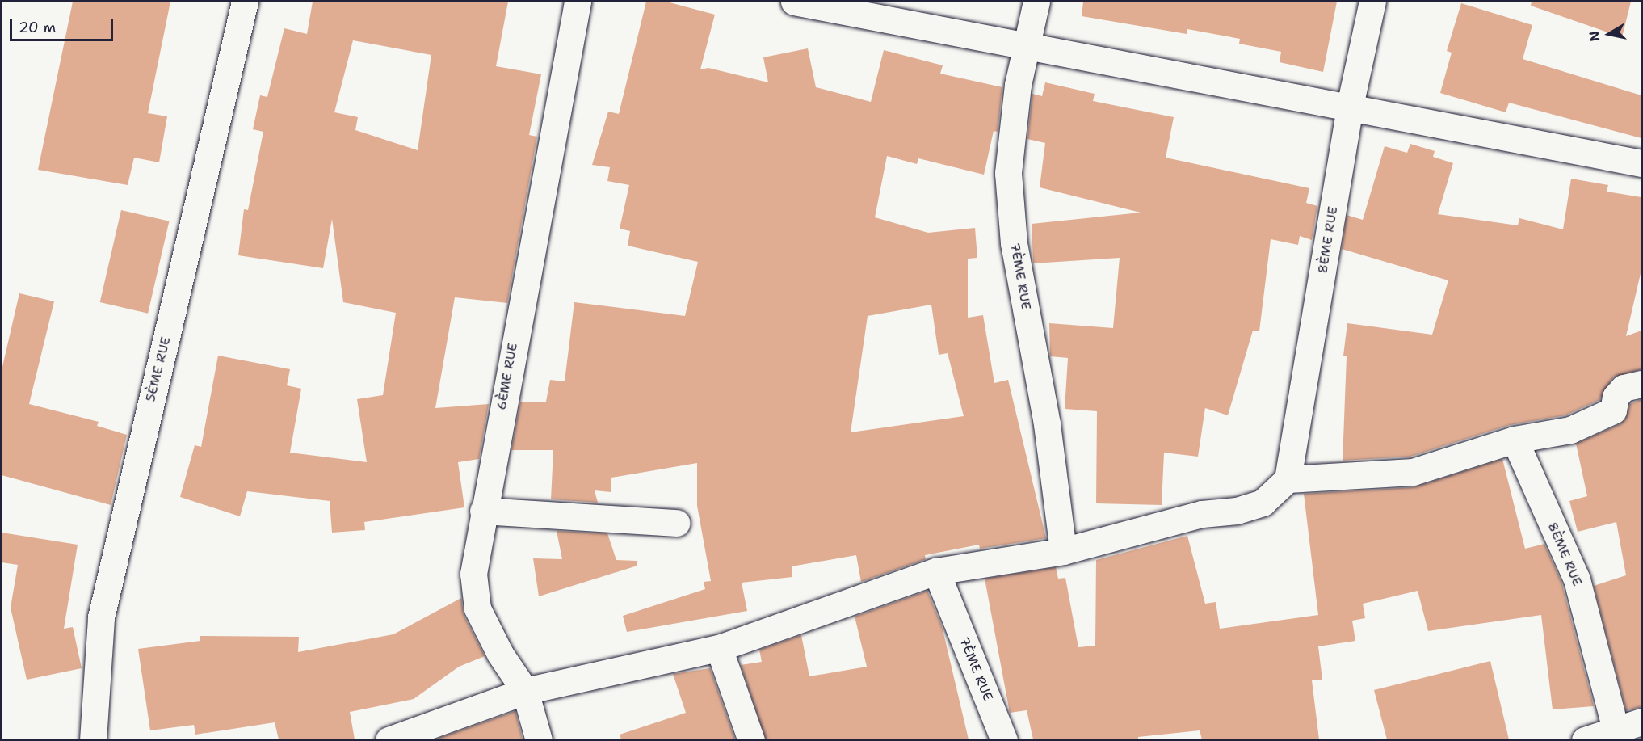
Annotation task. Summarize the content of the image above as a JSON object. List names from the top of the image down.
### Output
{
  "streets": {
    "street": [
      "8ÈME RUE",
      "7ÈME RUE",
      "5ÈME RUE",
      "6ÈME RUE"
    ]
  },
  "scale_bar": "20 m",
  "north": "left"
}
